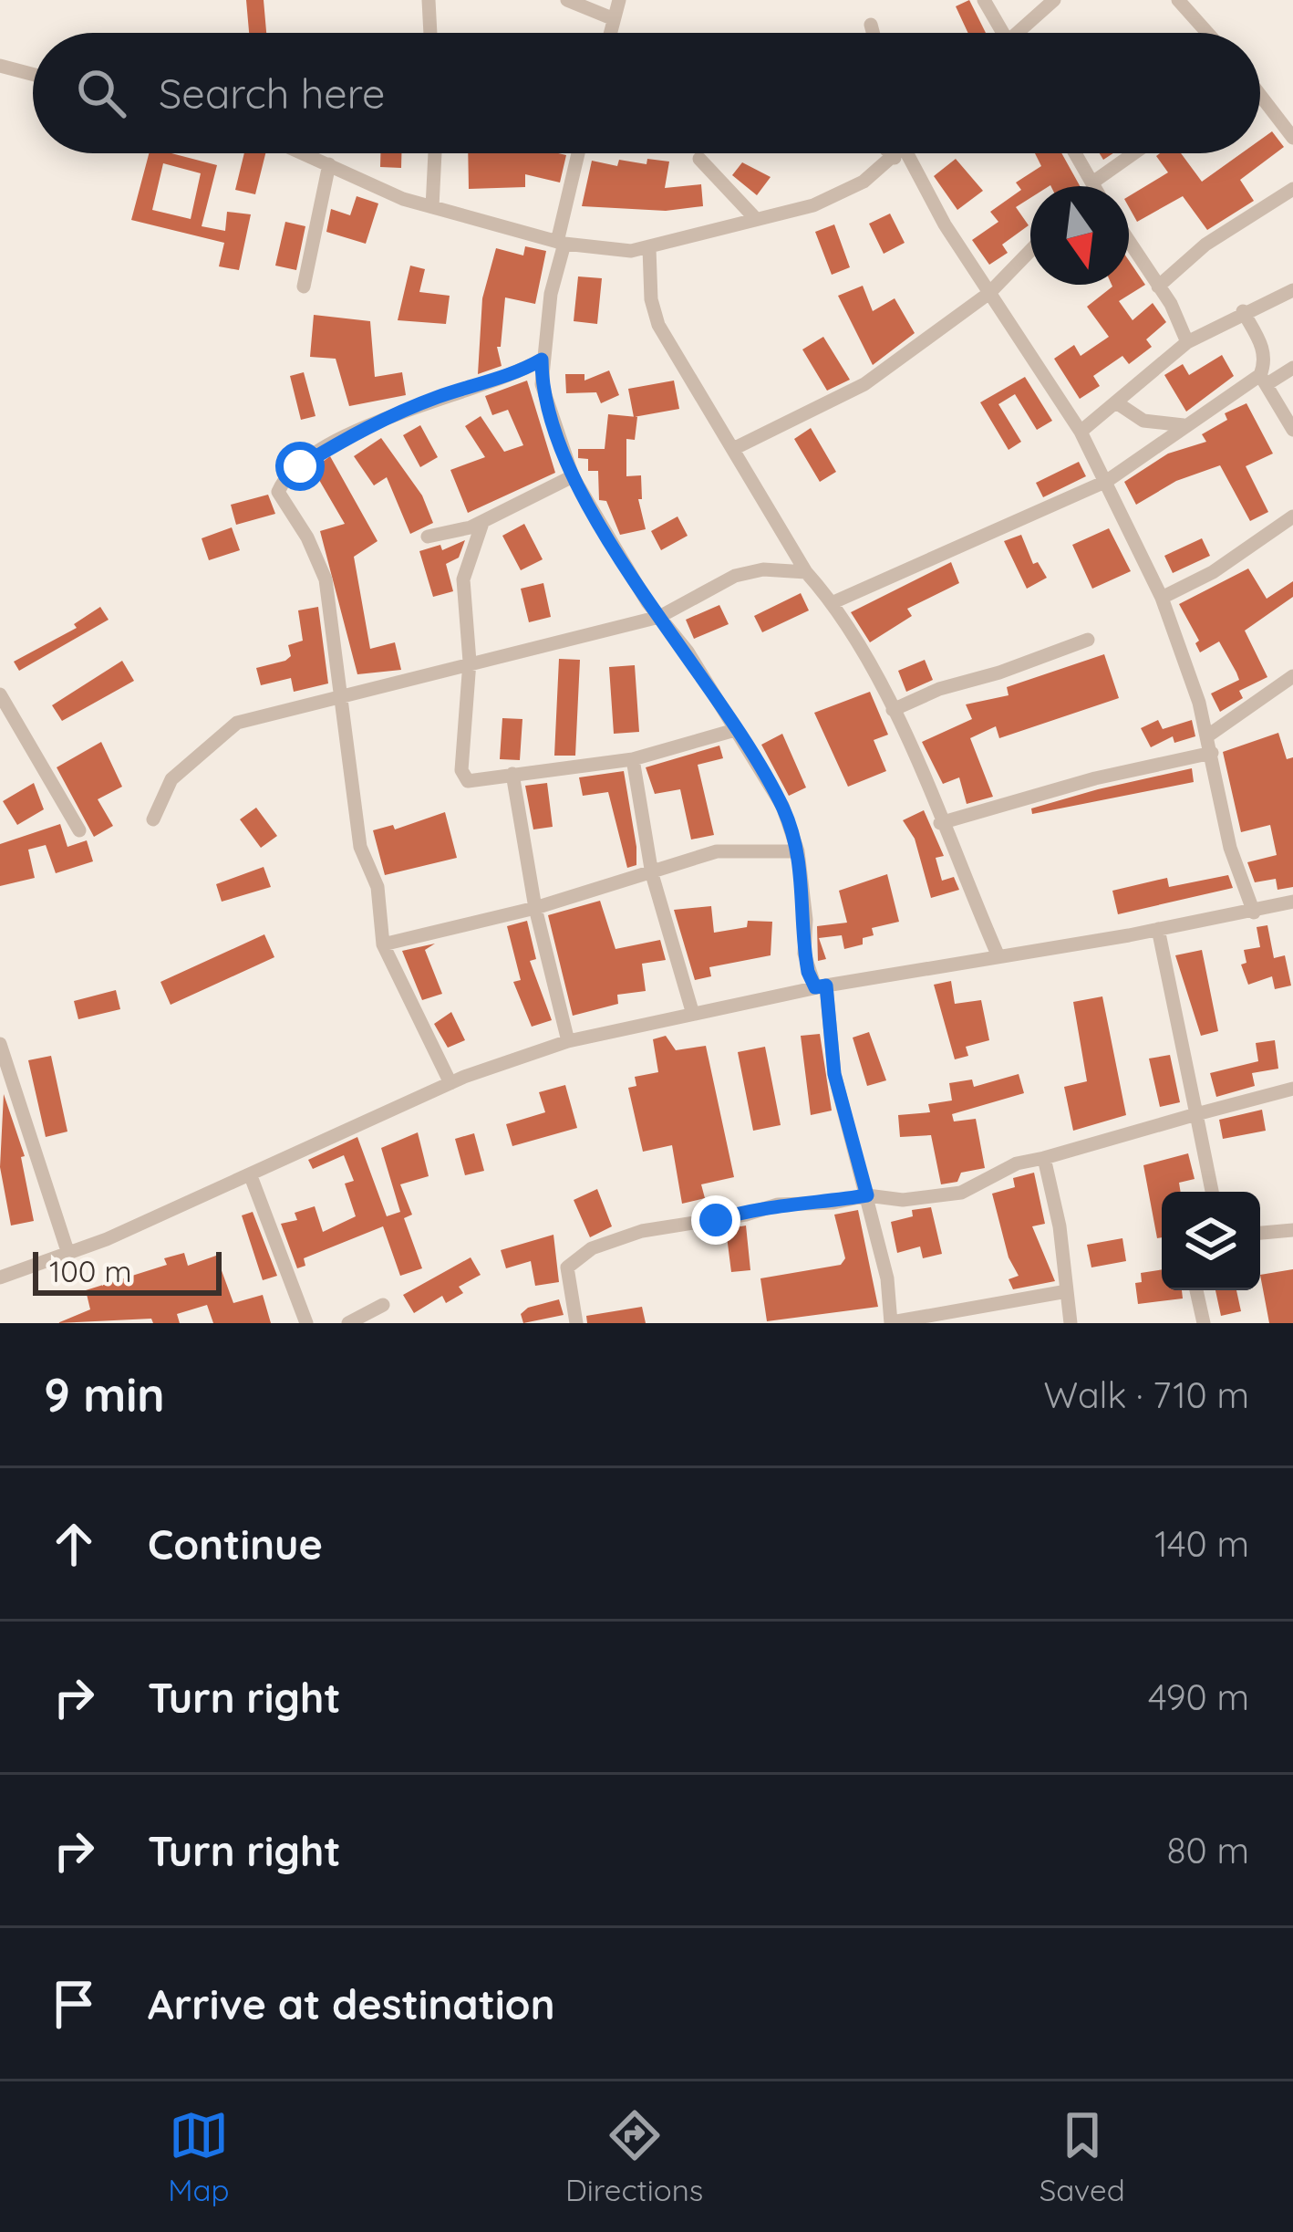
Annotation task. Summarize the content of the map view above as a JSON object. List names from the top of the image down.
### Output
{
  "scale_bar": "100 m",
  "north": "bottom",
  "page": {
    "search": "Search here",
    "scale": "100 m",
    "heading": ["9 min", "Walk · 710 m"],
    "list": [
      ["Continue", "140 m"],
      ["Turn right", "490 m"],
      ["Turn right", "80 m"],
      "Arrive at destination"
    ],
    "nav": ["Map", "Directions", "Saved"]
  }
}
